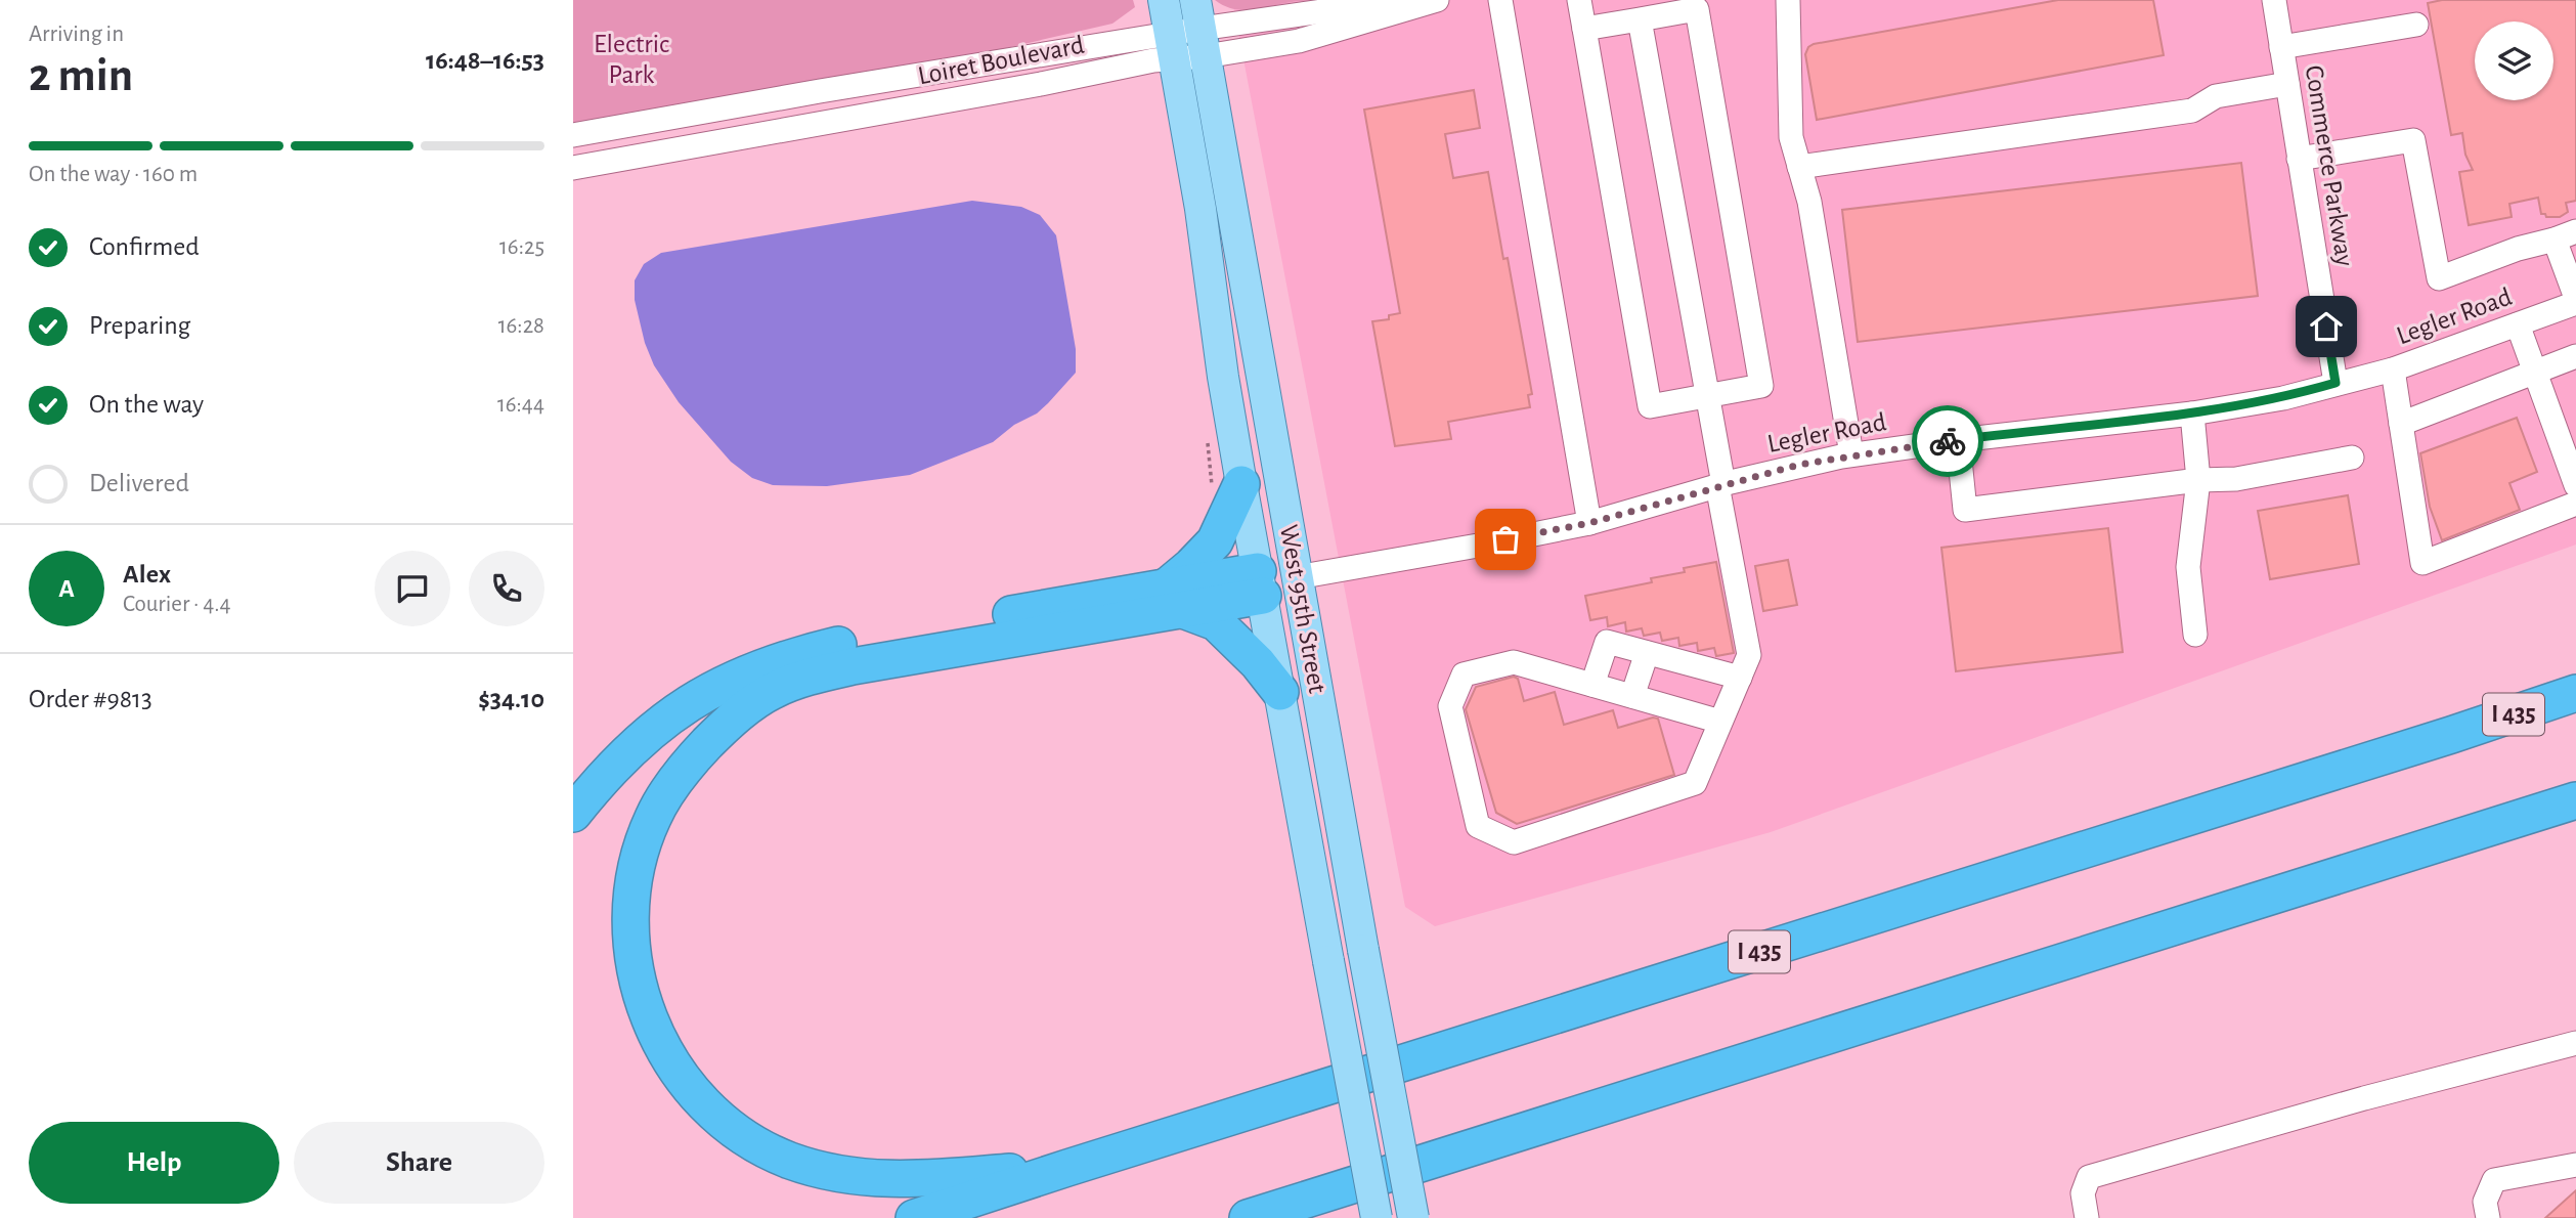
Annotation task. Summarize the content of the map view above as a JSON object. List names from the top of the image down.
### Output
{
  "streets": {
    "highway": ["I 435"],
    "main road": ["West 95th Street"],
    "street": ["Loiret Boulevard", "Commerce Parkway", "Legler Road"]
  },
  "crossings": [
    ["Loiret Boulevard", "West 95th Street"],
    ["Commerce Parkway", "Legler Road"],
    ["Legler Road", "West 95th Street"]
  ],
  "parks": ["Electric Park"],
  "page": {
    "heading": ["2 min", "Arriving in", "16:48–16:53"],
    "panel": [
      "Alex",
      "Courier · 4.4",
      "Order #9813",
      "$34.10"
    ],
    "bar": "On the way · 160 m",
    "list": [
      ["Confirmed", "16:25"],
      ["Preparing", "16:28"],
      ["On the way", "16:44"],
      "Delivered"
    ],
    "round": "A",
    "buttons": ["Help", "Share"]
  }
}
